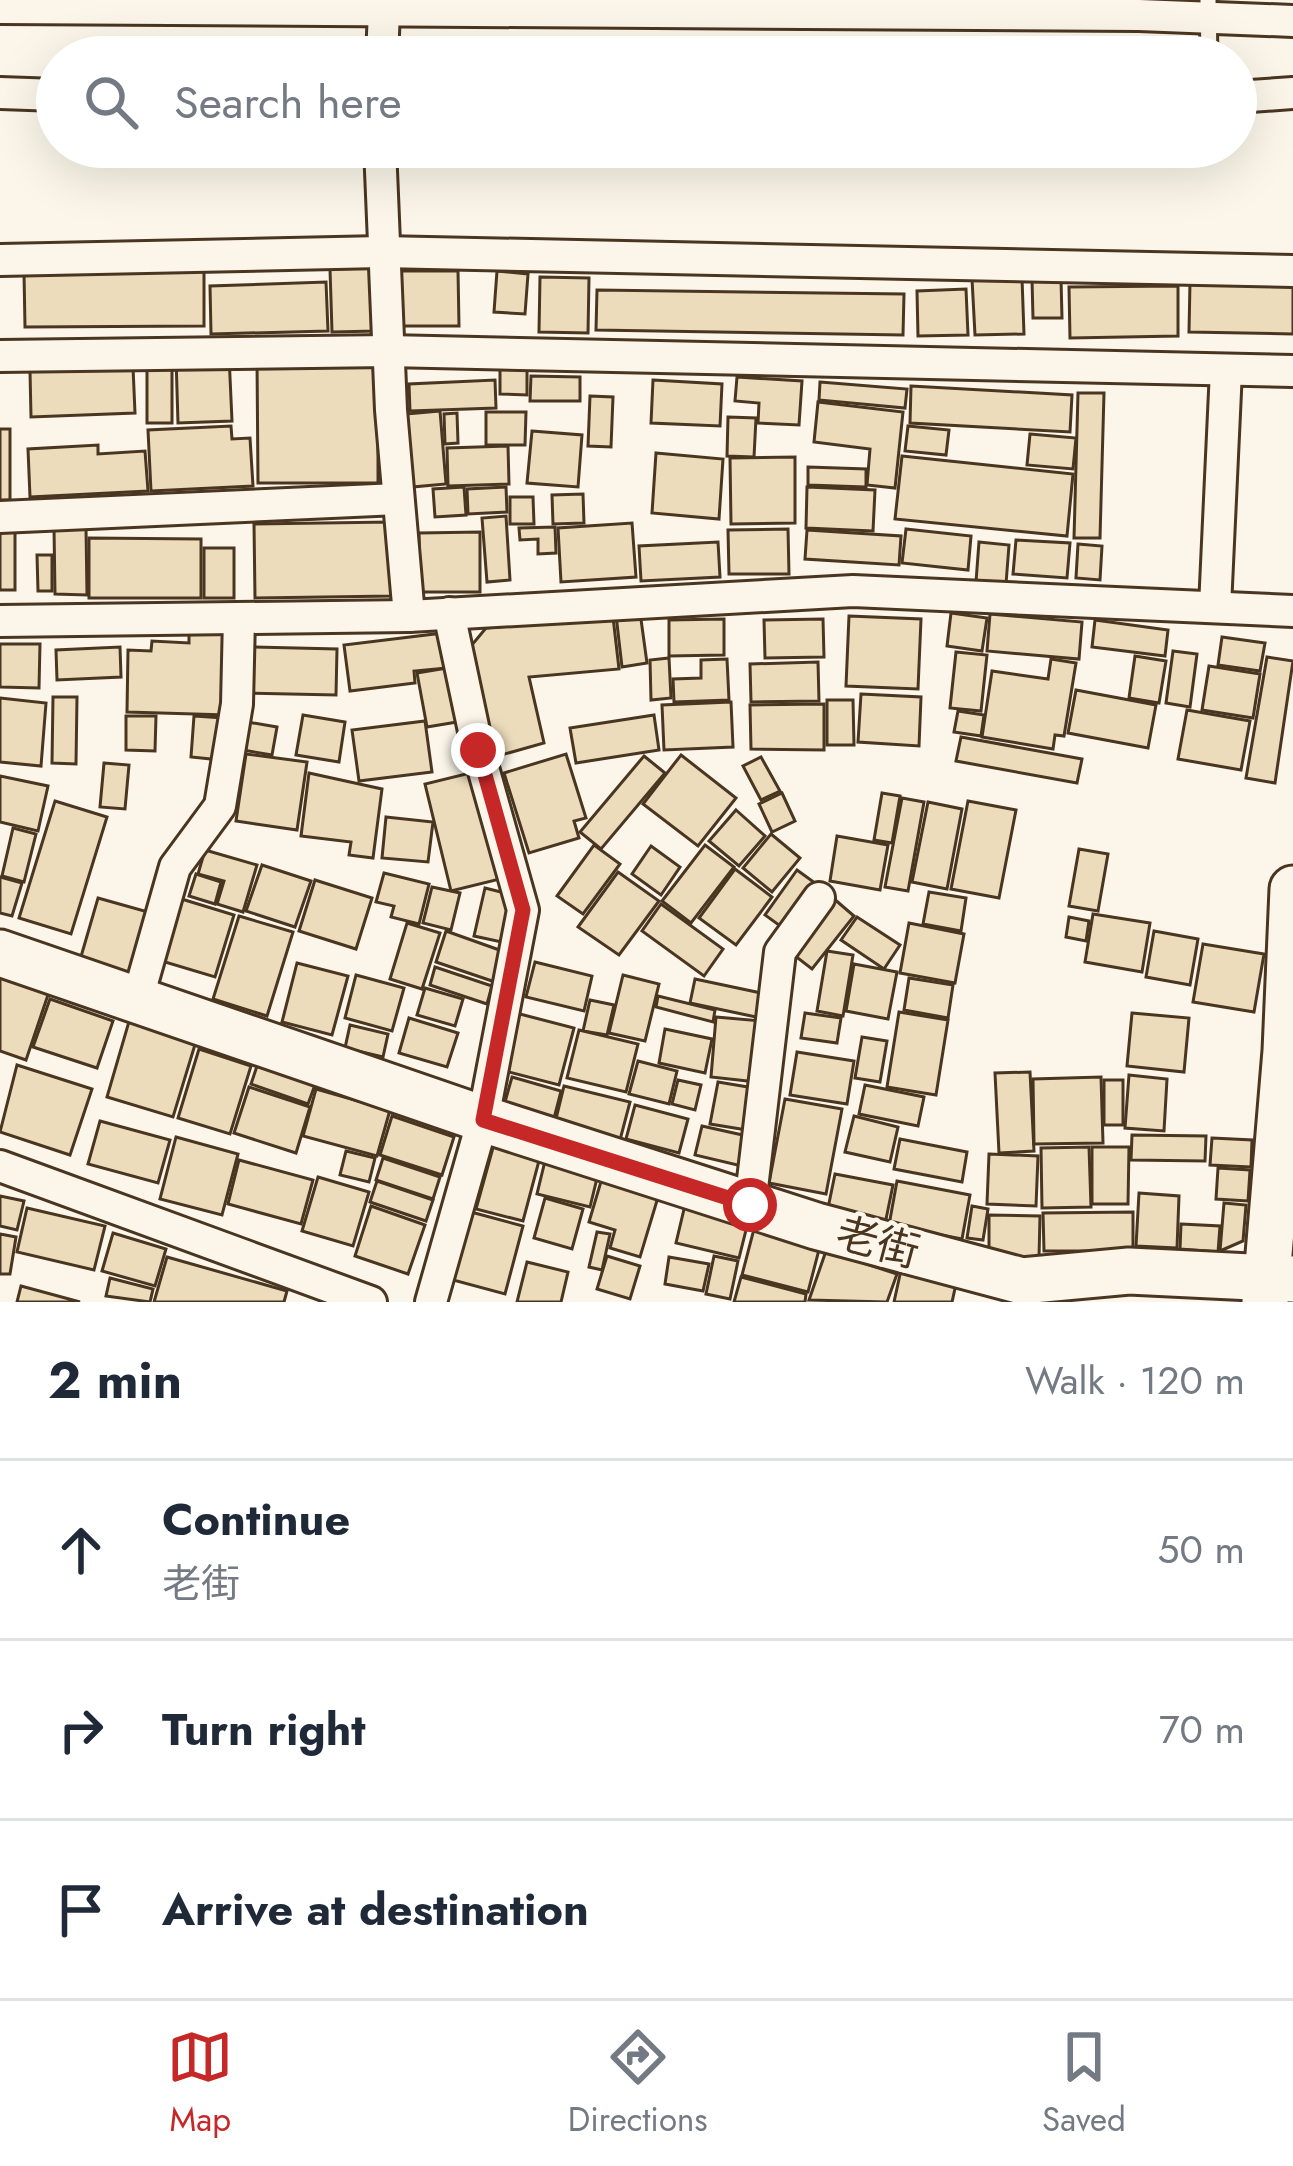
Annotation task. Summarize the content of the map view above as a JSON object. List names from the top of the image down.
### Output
{
  "streets": {
    "street": ["老街"]
  },
  "page": {
    "search": "Search here",
    "heading": ["2 min", "Walk · 120 m"],
    "list": [
      ["Continue", "老街", "50 m"],
      ["Turn right", "70 m"],
      "Arrive at destination"
    ],
    "nav": ["Map", "Directions", "Saved"]
  }
}
